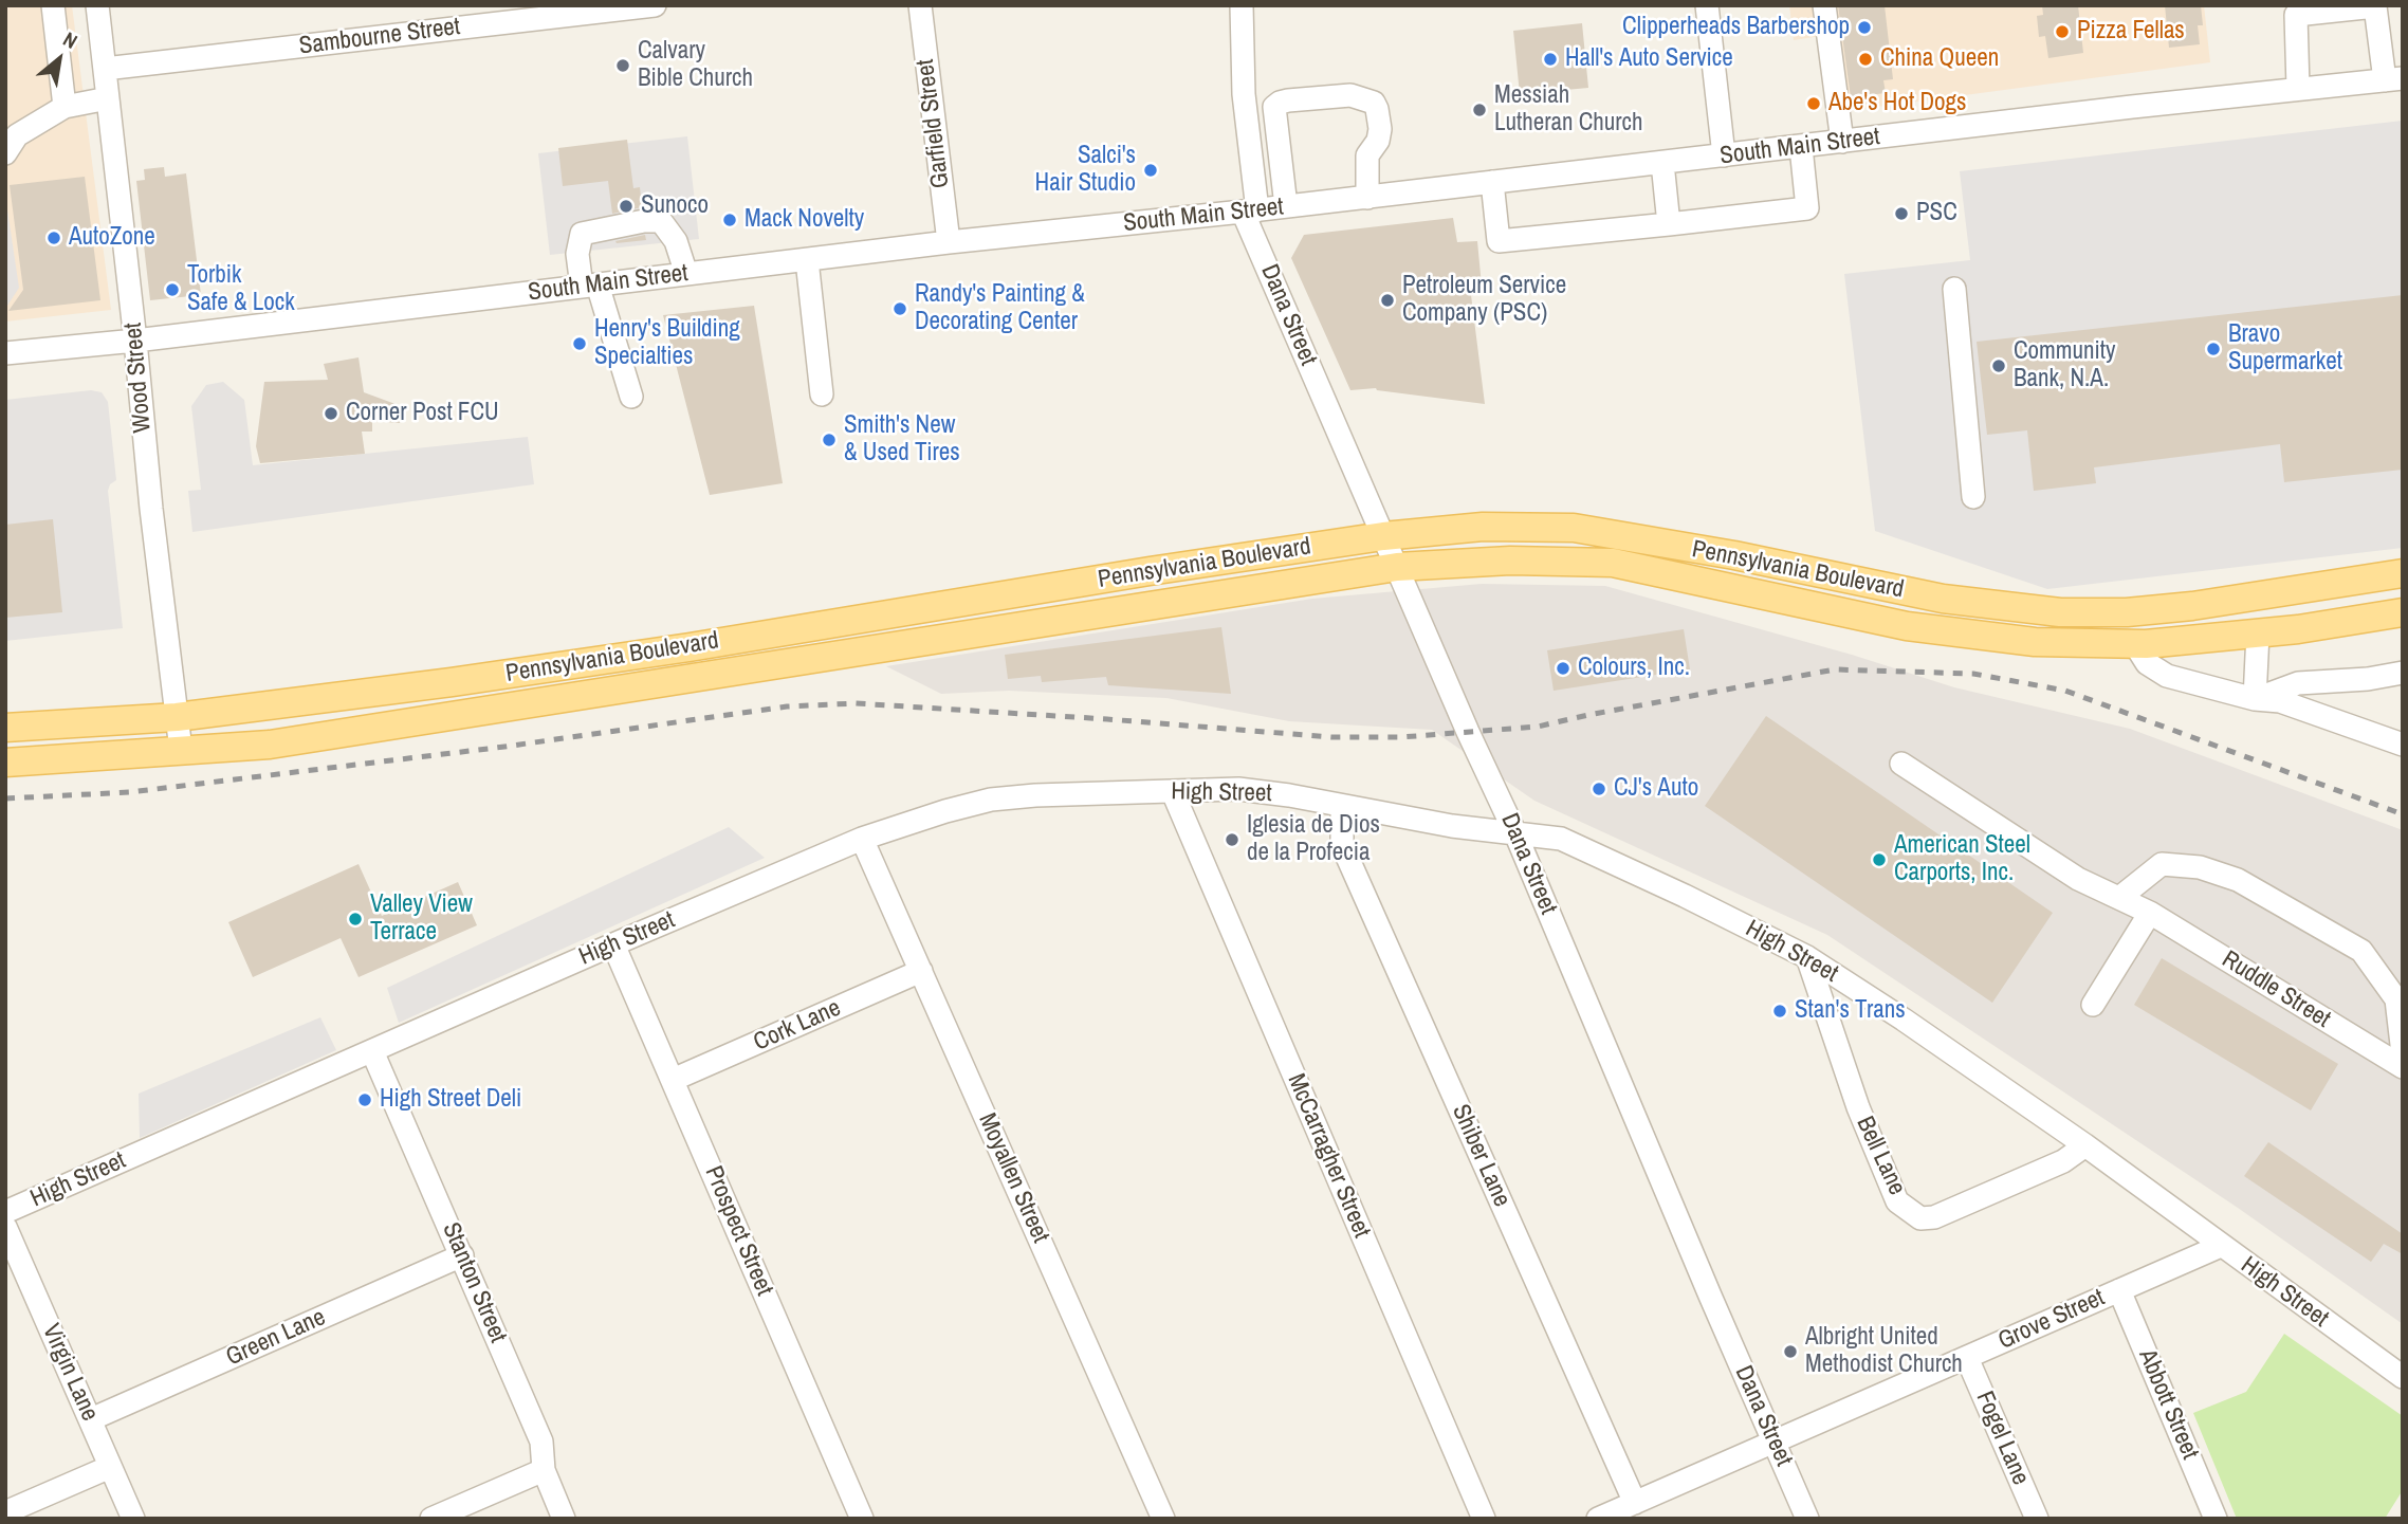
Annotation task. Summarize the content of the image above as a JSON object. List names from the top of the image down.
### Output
{
  "streets": {
    "main road": ["Pennsylvania Boulevard"],
    "street": [
      "Sambourne Street",
      "Garfield Street",
      "South Main Street",
      "Dana Street",
      "Wood Street",
      "High Street",
      "Ruddle Street",
      "Cork Lane",
      "McCarragher Street",
      "Shiber Lane",
      "Bell Lane",
      "Moyallen Street",
      "Prospect Street",
      "Stanton Street",
      "Grove Street",
      "Green Lane",
      "Virgin Lane",
      "Abbott Street",
      "Fogel Lane"
    ]
  },
  "crossings": [
    ["Sambourne Street", "Wood Street"],
    ["Garfield Street", "South Main Street"],
    ["South Main Street", "Dana Street"],
    ["South Main Street", "Wood Street"],
    ["Dana Street", "Pennsylvania Boulevard"],
    ["Dana Street", "High Street"],
    ["Dana Street", "Grove Street"],
    ["Wood Street", "Pennsylvania Boulevard"],
    ["High Street", "McCarragher Street"],
    ["High Street", "Shiber Lane"],
    ["High Street", "Bell Lane"],
    ["High Street", "Moyallen Street"],
    ["High Street", "Prospect Street"],
    ["High Street", "Stanton Street"],
    ["High Street", "Grove Street"],
    ["Cork Lane", "Moyallen Street"],
    ["Cork Lane", "Prospect Street"],
    ["Shiber Lane", "Grove Street"],
    ["Stanton Street", "Green Lane"],
    ["Grove Street", "Abbott Street"],
    ["Grove Street", "Fogel Lane"],
    ["Green Lane", "Virgin Lane"]
  ],
  "places": [
    "Clipperheads Barbershop",
    "Pizza Fellas",
    "Hall's Auto Service",
    "China Queen",
    "Calvary Bible Church",
    "Abe's Hot Dogs",
    "Messiah Lutheran Church",
    "Salci's Hair Studio",
    "Sunoco",
    "PSC",
    "Mack Novelty",
    "AutoZone",
    "Torbik Safe & Lock",
    "Petroleum Service Company (PSC)",
    "Randy's Painting & Decorating Center",
    "Henry's Building Specialties",
    "Bravo Supermarket",
    "Community Bank, N.A.",
    "Corner Post FCU",
    "Smith's New & Used Tires",
    "Colours, Inc.",
    "CJ's Auto",
    "Iglesia de Dios de la Profecia",
    "American Steel Carports, Inc.",
    "Valley View Terrace",
    "Stan's Trans",
    "High Street Deli",
    "Albright United Methodist Church"
  ],
  "north": "top right"
}
